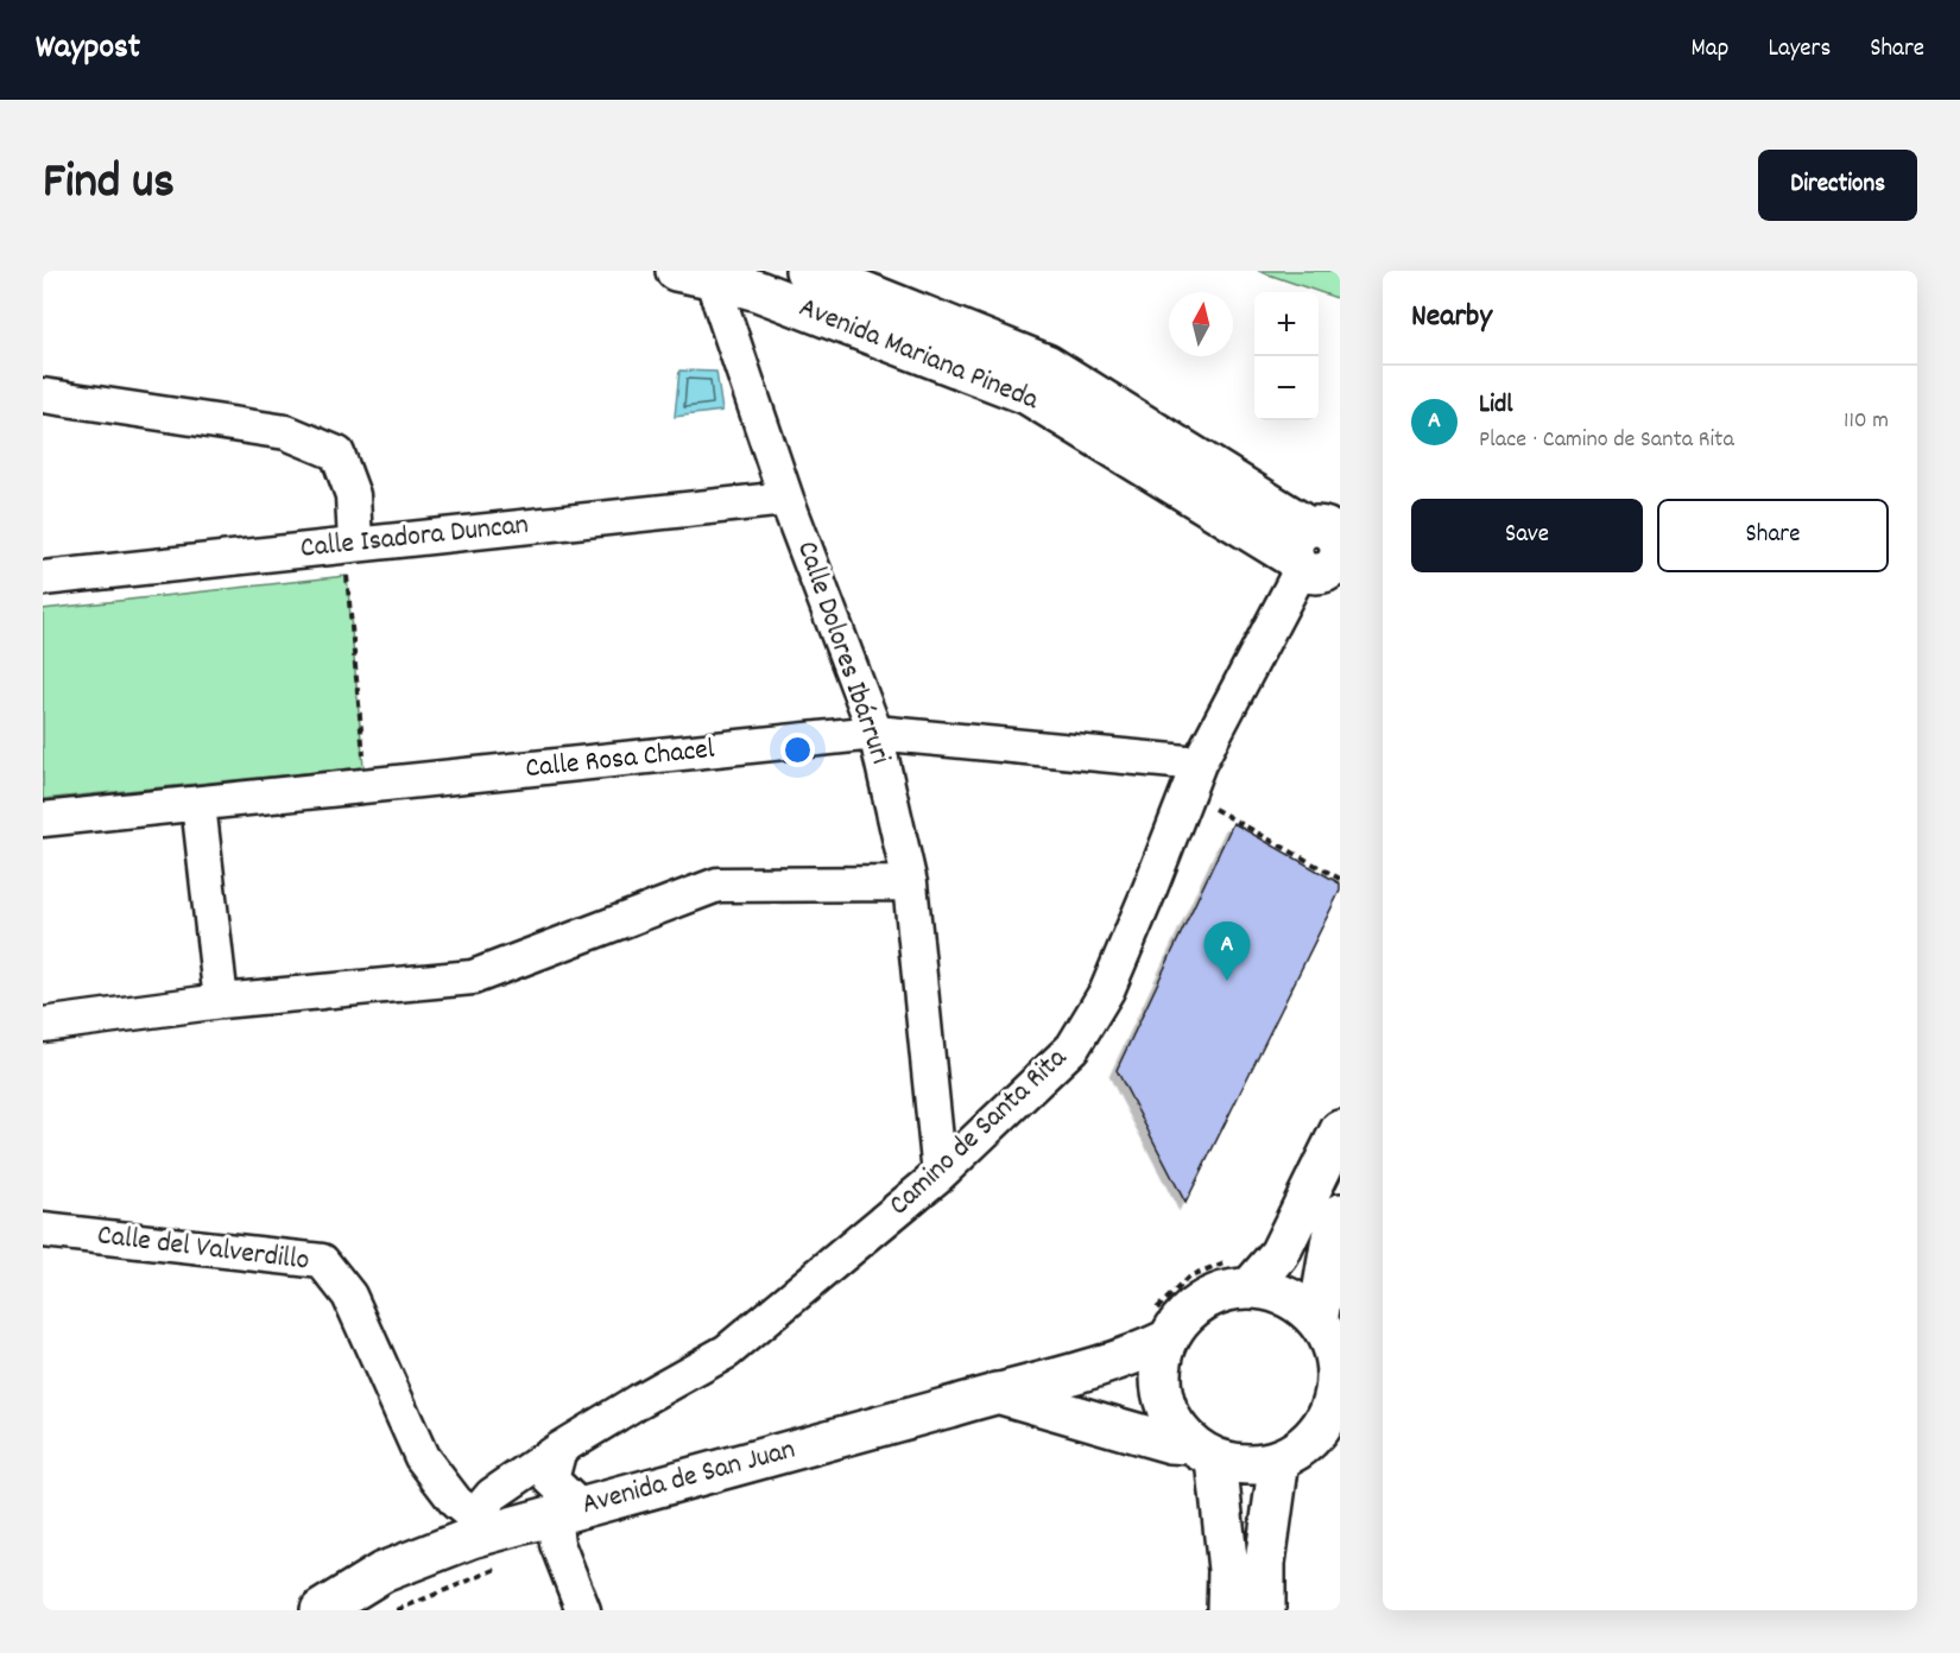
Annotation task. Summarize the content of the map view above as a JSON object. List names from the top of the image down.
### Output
{
  "streets": {
    "main road": ["Avenida Mariana Pineda", "Avenida de San Juan"],
    "street": [
      "Calle Isadora Duncan",
      "Calle Dolores Ibárruri",
      "Calle Rosa Chacel",
      "Camino de Santa Rita",
      "Calle del Valverdillo"
    ]
  },
  "crossings": [
    ["Avenida Mariana Pineda", "Calle Dolores Ibárruri"],
    ["Avenida Mariana Pineda", "Camino de Santa Rita"],
    ["Calle Isadora Duncan", "Calle Dolores Ibárruri"],
    ["Calle Dolores Ibárruri", "Calle Rosa Chacel"],
    ["Calle Dolores Ibárruri", "Camino de Santa Rita"],
    ["Calle Rosa Chacel", "Camino de Santa Rita"],
    ["Camino de Santa Rita", "Calle del Valverdillo"],
    ["Camino de Santa Rita", "Avenida de San Juan"],
    ["Calle del Valverdillo", "Avenida de San Juan"]
  ],
  "north": "top",
  "page": {
    "header": "Waypost",
    "nav": ["Map", "Layers", "Share"],
    "title": "Find us",
    "buttons": [
      "Directions",
      ["Save", "Share"]
    ],
    "heading": "Nearby",
    "map_buttons": ["+", "−"],
    "list": [
      {
        "mark": "A",
        "name": "Lidl",
        "note": "Place · Camino de Santa Rita",
        "value": "110 m"
      }
    ],
    "pins": "A"
  }
}
